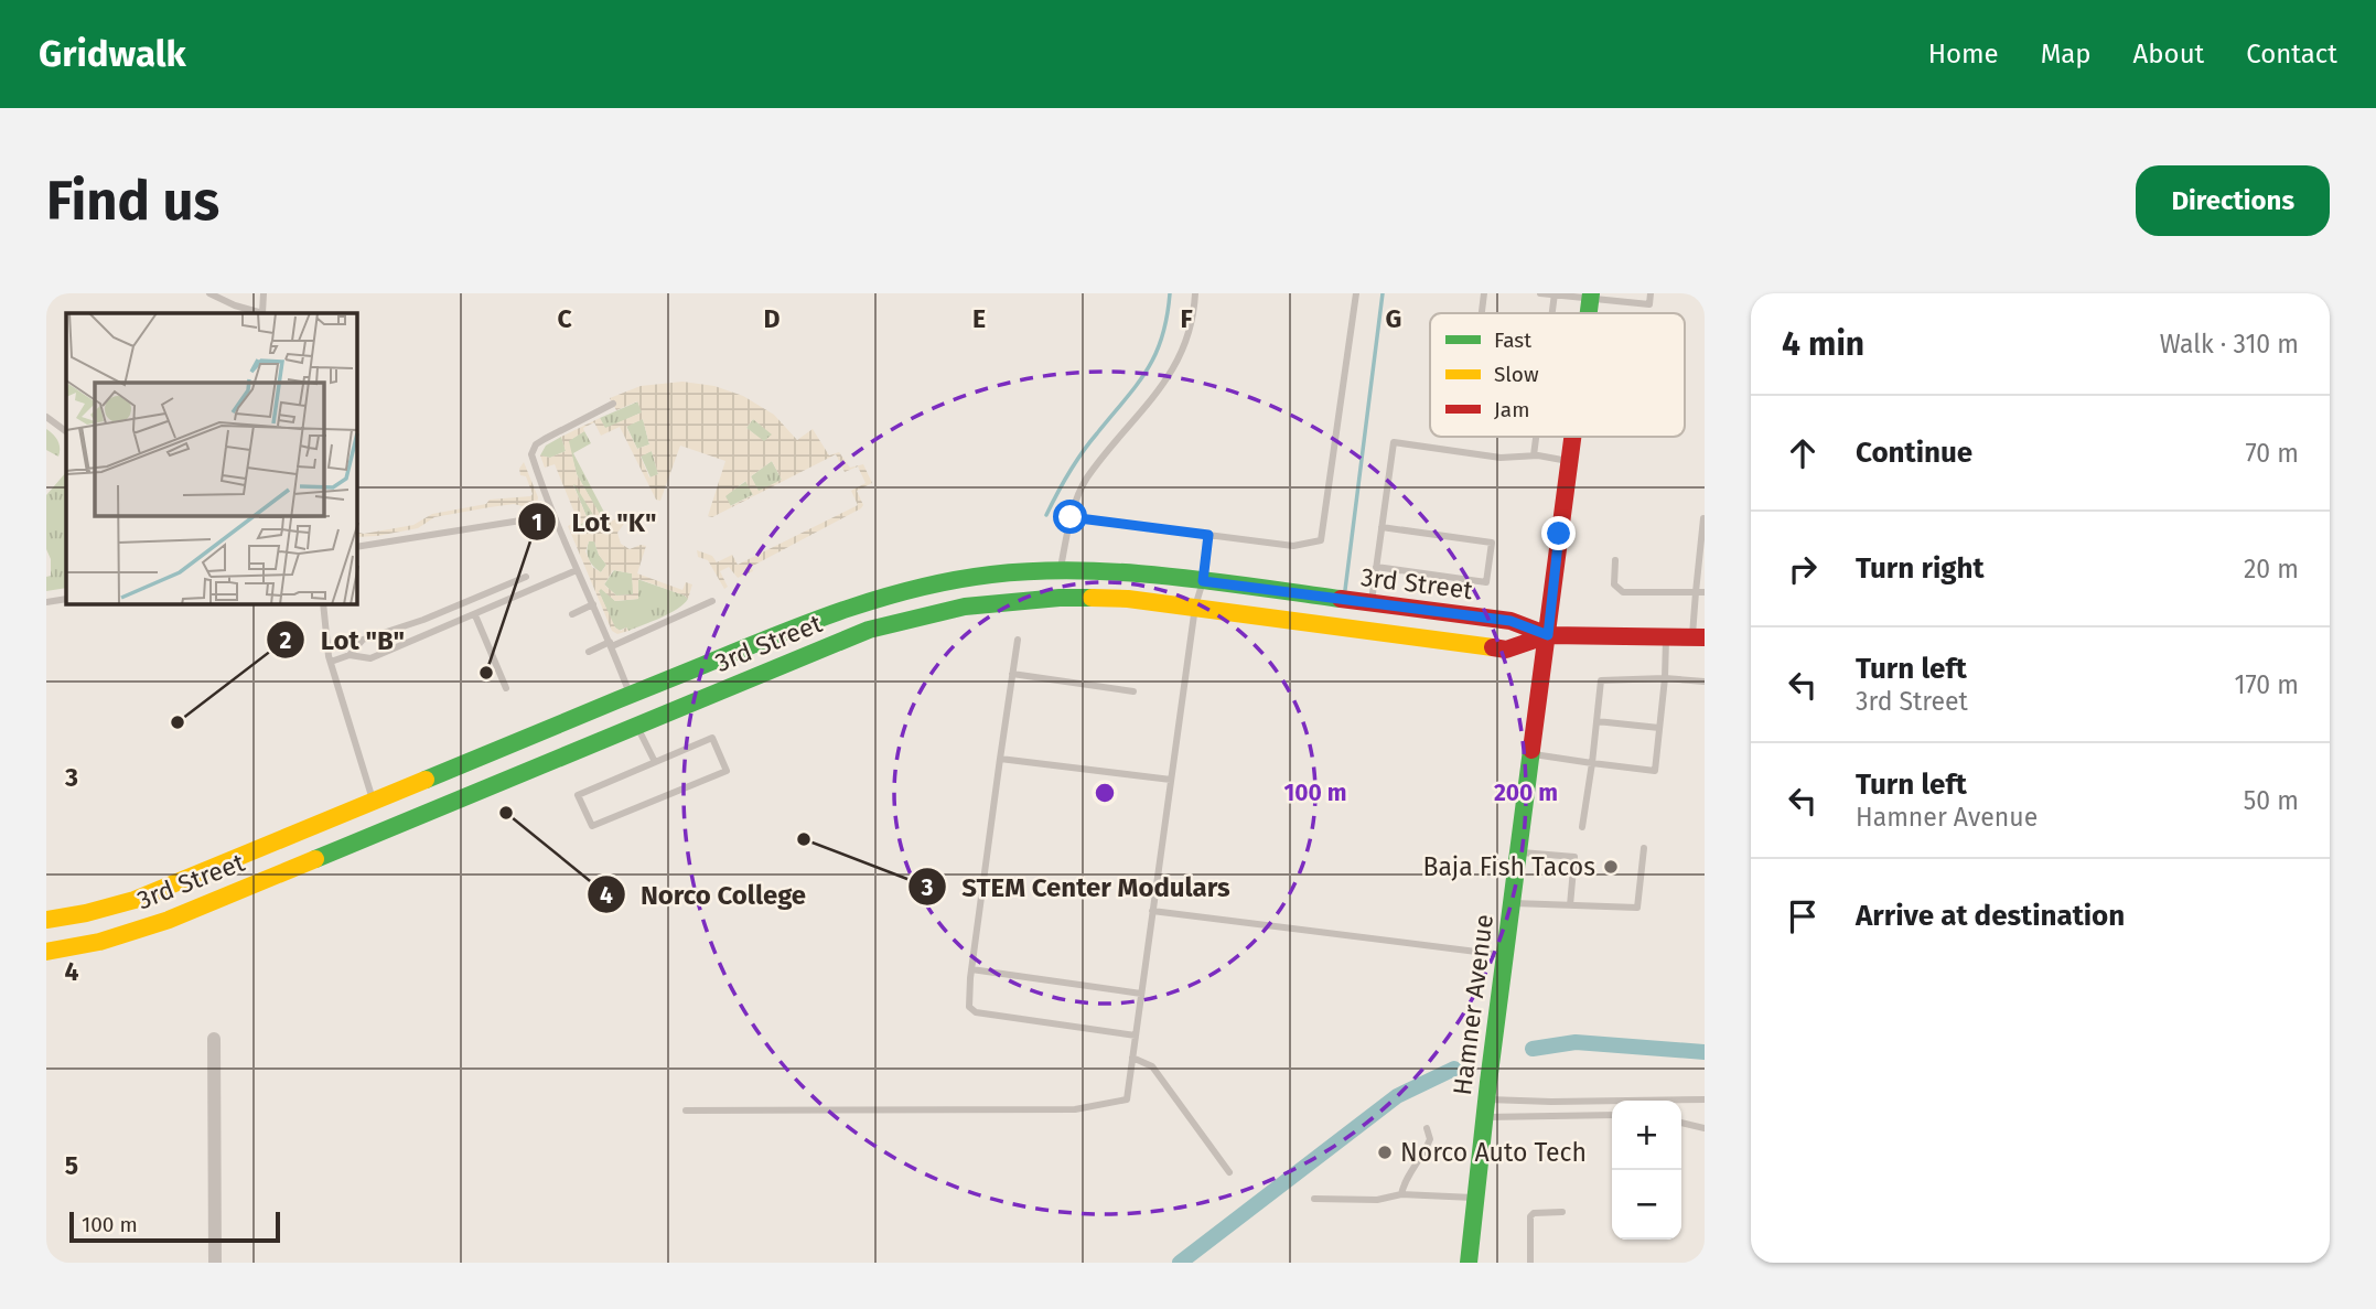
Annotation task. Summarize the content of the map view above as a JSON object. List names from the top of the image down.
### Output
{
  "streets": {
    "street": ["3rd Street", "Hamner Avenue"]
  },
  "crossings": [
    ["3rd Street", "Hamner Avenue"]
  ],
  "places": [
    "Lot \"K\"",
    "Lot \"B\"",
    "Norco College",
    "STEM Center Modulars",
    "Baja Fish Tacos",
    "Norco Auto Tech"
  ],
  "legend": ["Fast", "Slow", "Jam"],
  "scale_bar": "100 m",
  "page": {
    "header": "Gridwalk",
    "nav": [
      "Home",
      "Map",
      "About",
      "Contact"
    ],
    "buttons": "Directions",
    "title": "Find us",
    "heading": ["4 min", "Walk · 310 m"],
    "list": [
      ["Continue", "70 m"],
      ["Turn right", "20 m"],
      ["Turn left", "3rd Street", "170 m"],
      ["Turn left", "Hamner Avenue", "50 m"],
      "Arrive at destination"
    ],
    "map_buttons": ["+", "−"],
    "scale": "100 m"
  },
  "grid": {
    "columns": [
      "C",
      "D",
      "E",
      "F",
      "G"
    ],
    "rows": ["3", "4", "5"]
  },
  "rings": ["100 m", "200 m"]
}
